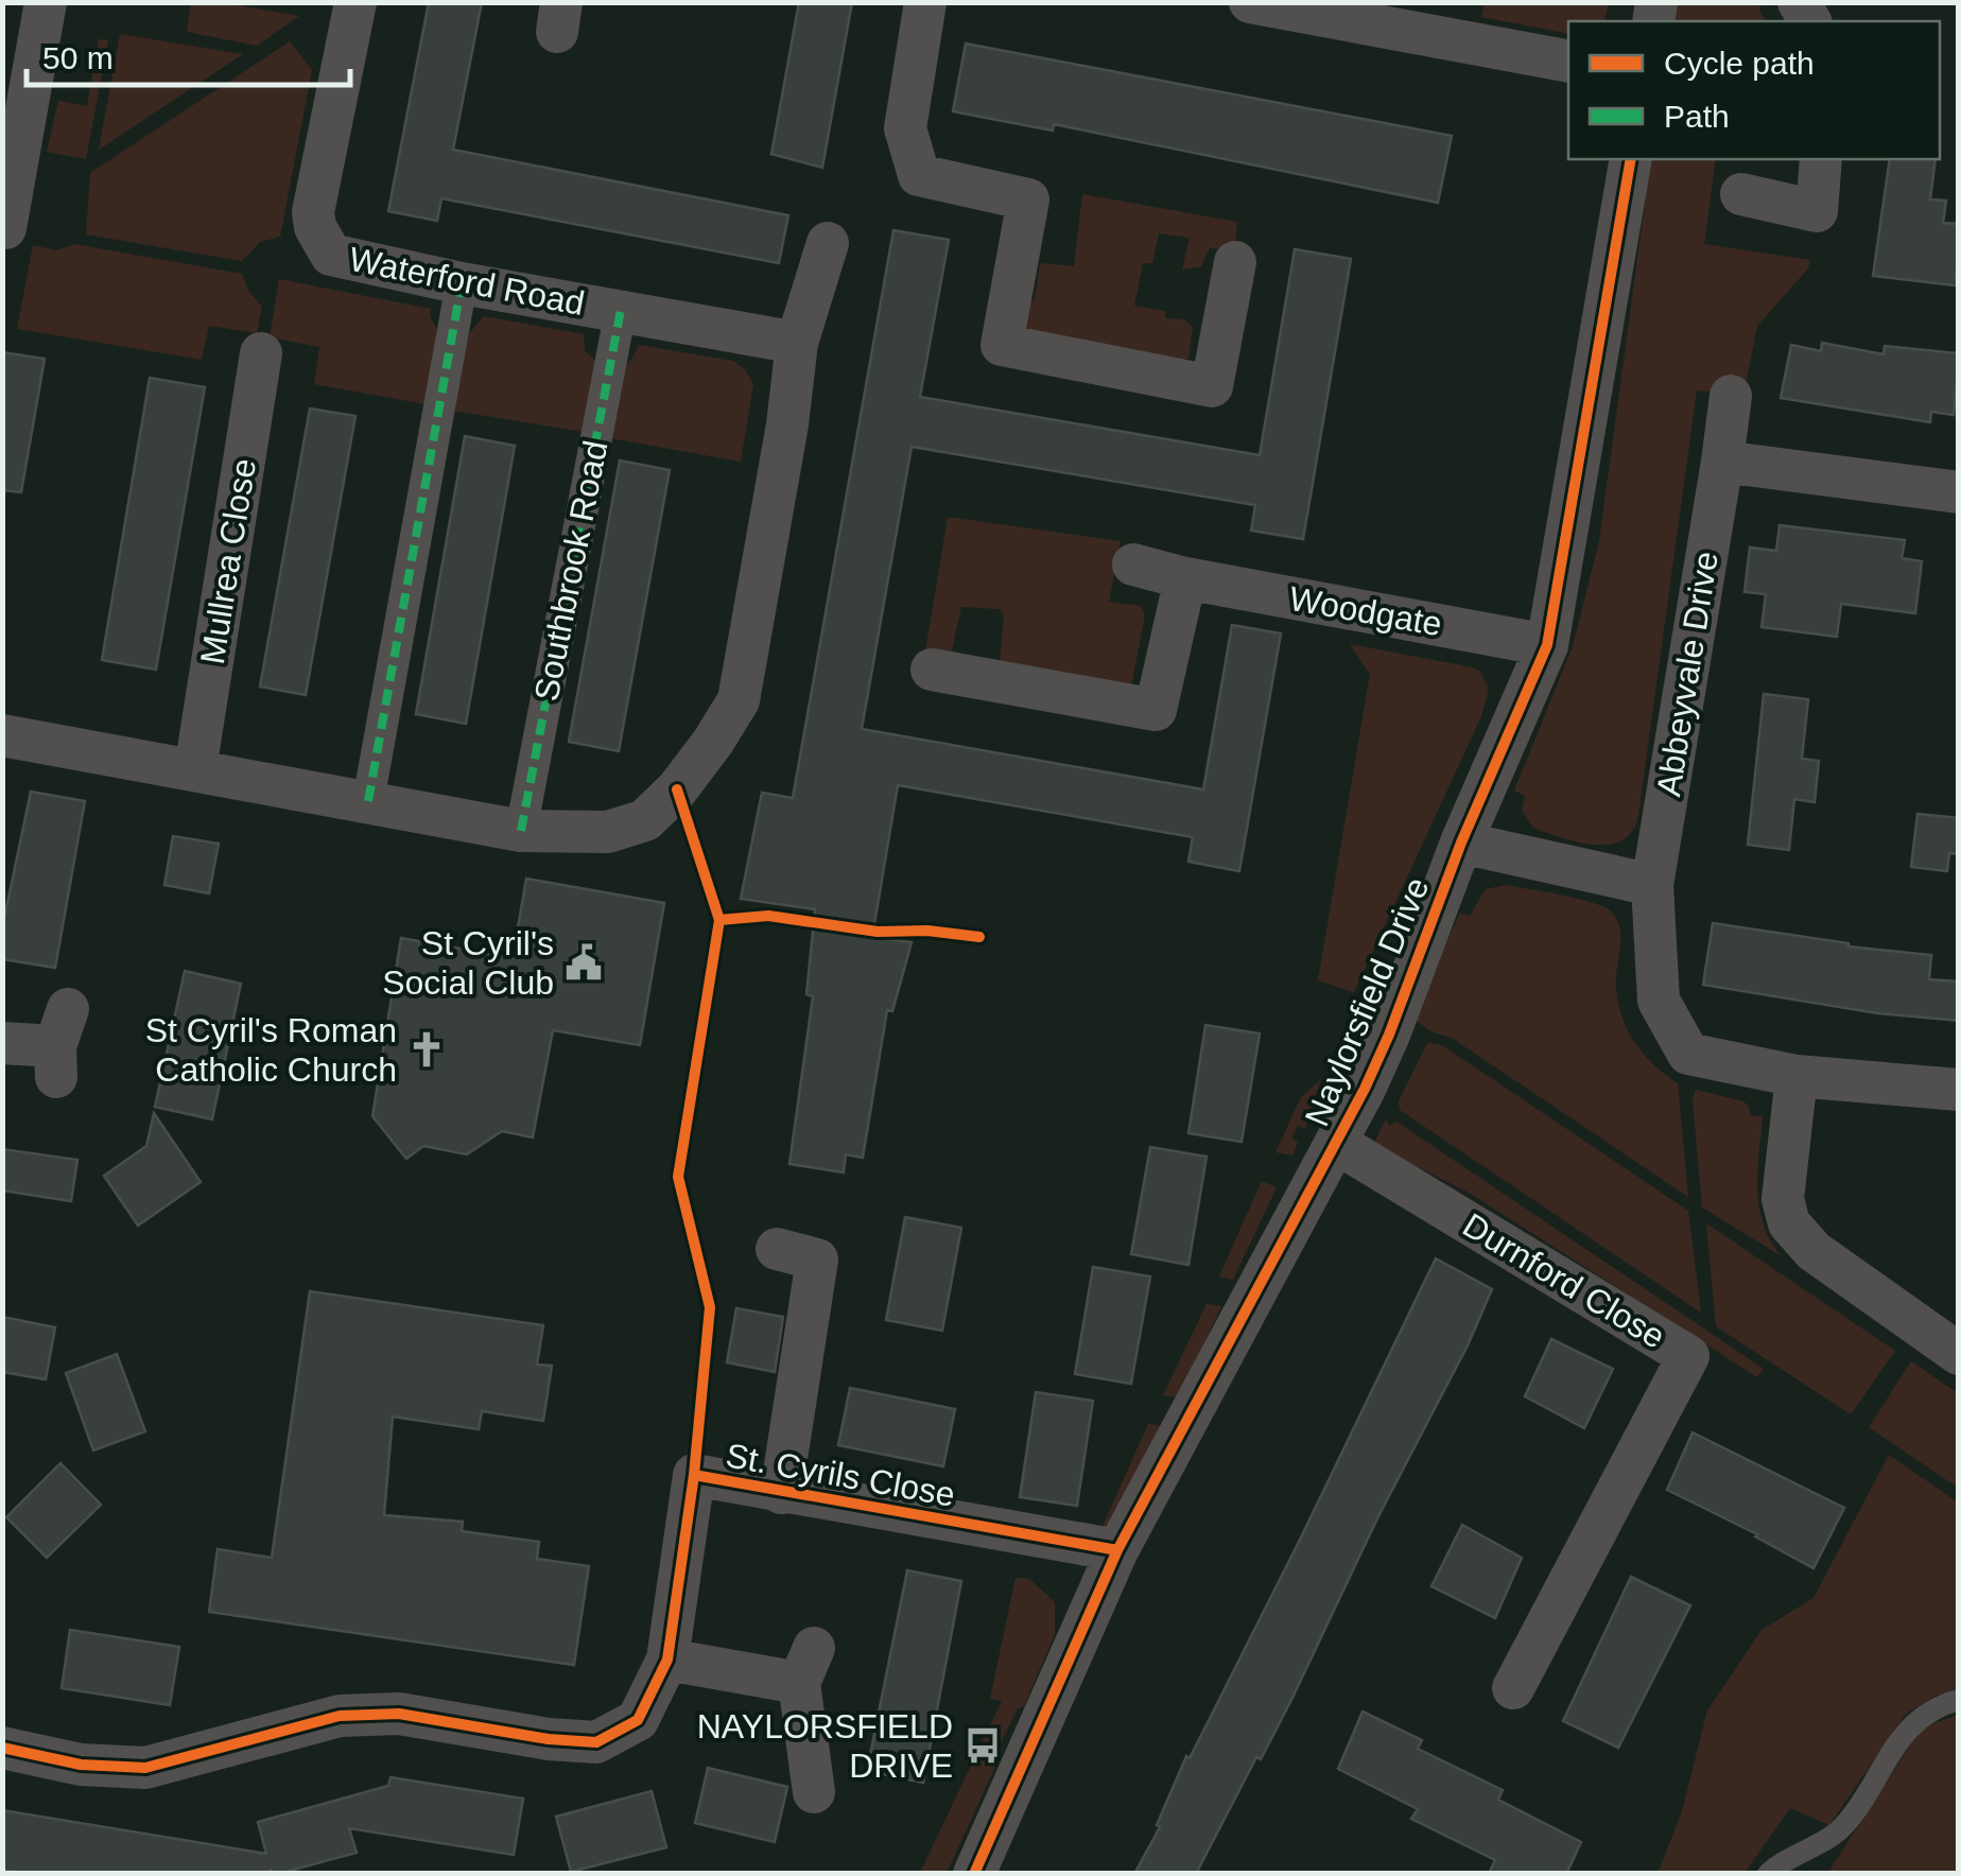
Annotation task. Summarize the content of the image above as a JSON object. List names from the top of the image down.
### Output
{
  "streets": {
    "street": [
      "Waterford Road",
      "Mullrea Close",
      "Southbrook Road",
      "Woodgate",
      "Abbeyvale Drive",
      "Naylorsfield Drive",
      "Durnford Close",
      "St. Cyrils Close"
    ]
  },
  "crossings": [
    ["Waterford Road", "Southbrook Road"],
    ["Woodgate", "Naylorsfield Drive"],
    ["Naylorsfield Drive", "Durnford Close"],
    ["Naylorsfield Drive", "St. Cyrils Close"]
  ],
  "places": {
    "public building": ["St Cyril's Social Club"],
    "church": ["St Cyril's Roman Catholic Church"],
    "bus stop": ["NAYLORSFIELD DRIVE"]
  },
  "legend": ["Cycle path", "Path"],
  "scale_bar": "50 m"
}
